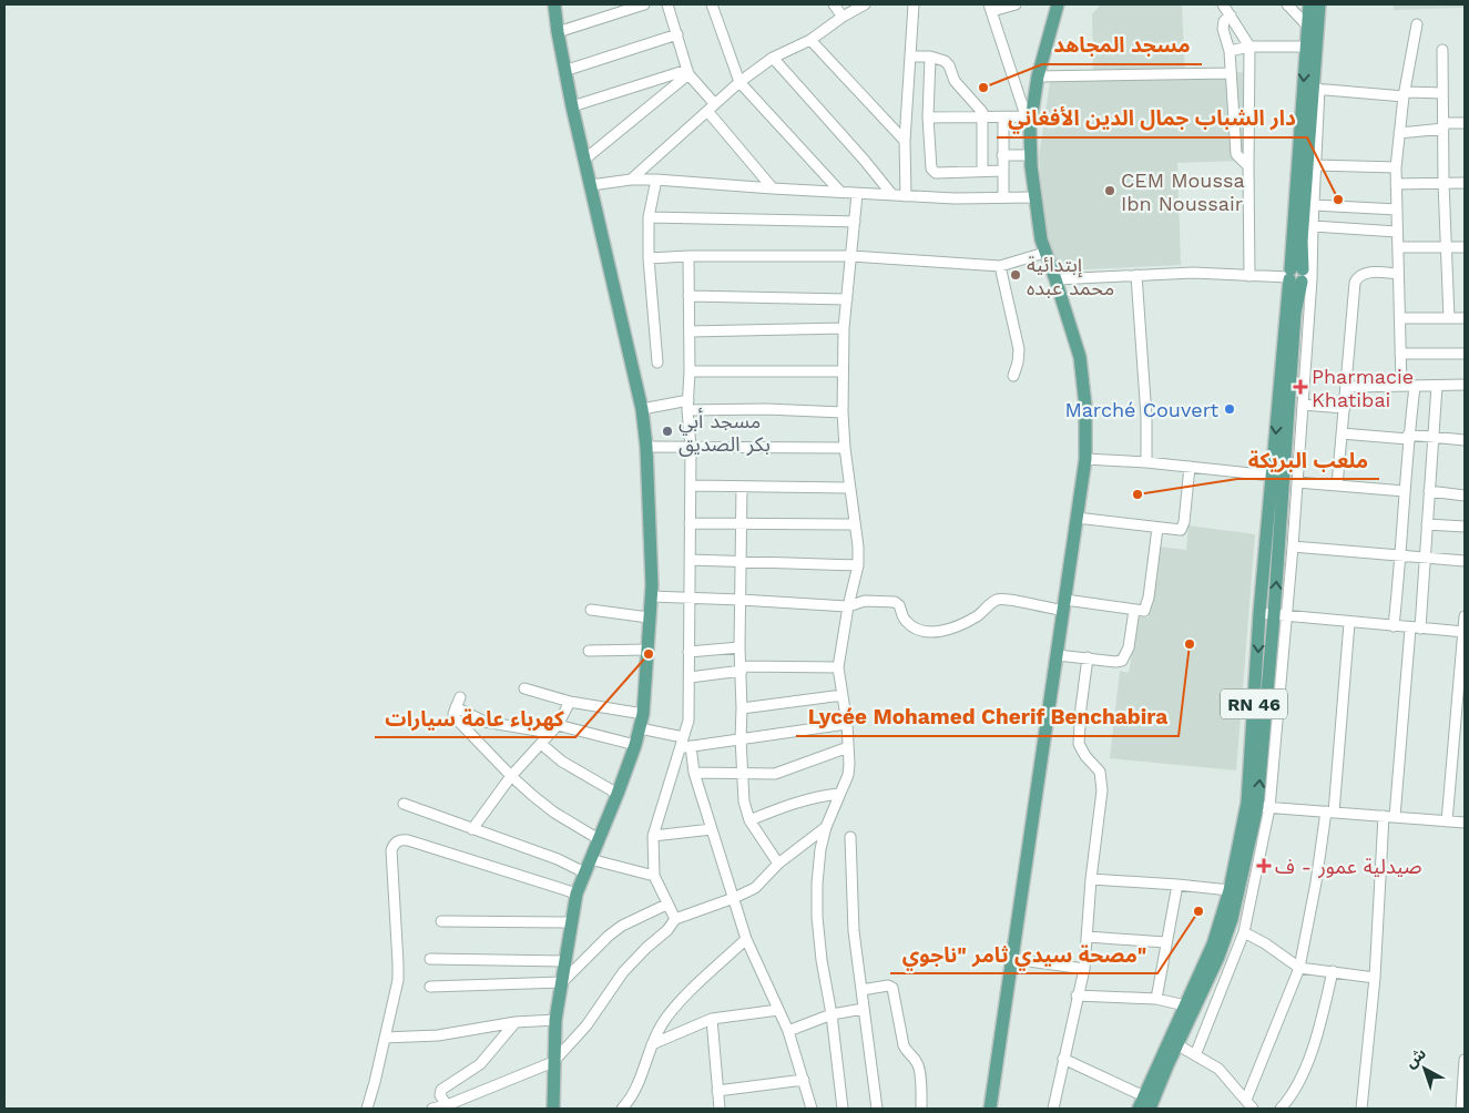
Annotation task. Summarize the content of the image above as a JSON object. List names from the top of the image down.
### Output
{
  "streets": {
    "main road": ["RN 46"]
  },
  "places": {
    "other": [
      "مسجد المجاهد",
      "CEM Moussa Ibn Noussair",
      "دار الشباب جمال الدين الأفغاني",
      "إبتدائية محمد عبده",
      "Marché Couvert",
      "مسجد أبي بكر الصديق",
      "ملعب البريكة",
      "Lycée Mohamed Cherif Benchabira",
      "كهرباء عامة سيارات",
      "مصحة سيدي ثامر \"ناجوي\""
    ],
    "health": ["Pharmacie Khatibai", "صيدلية عمور - ف"]
  },
  "north": "top left"
}
